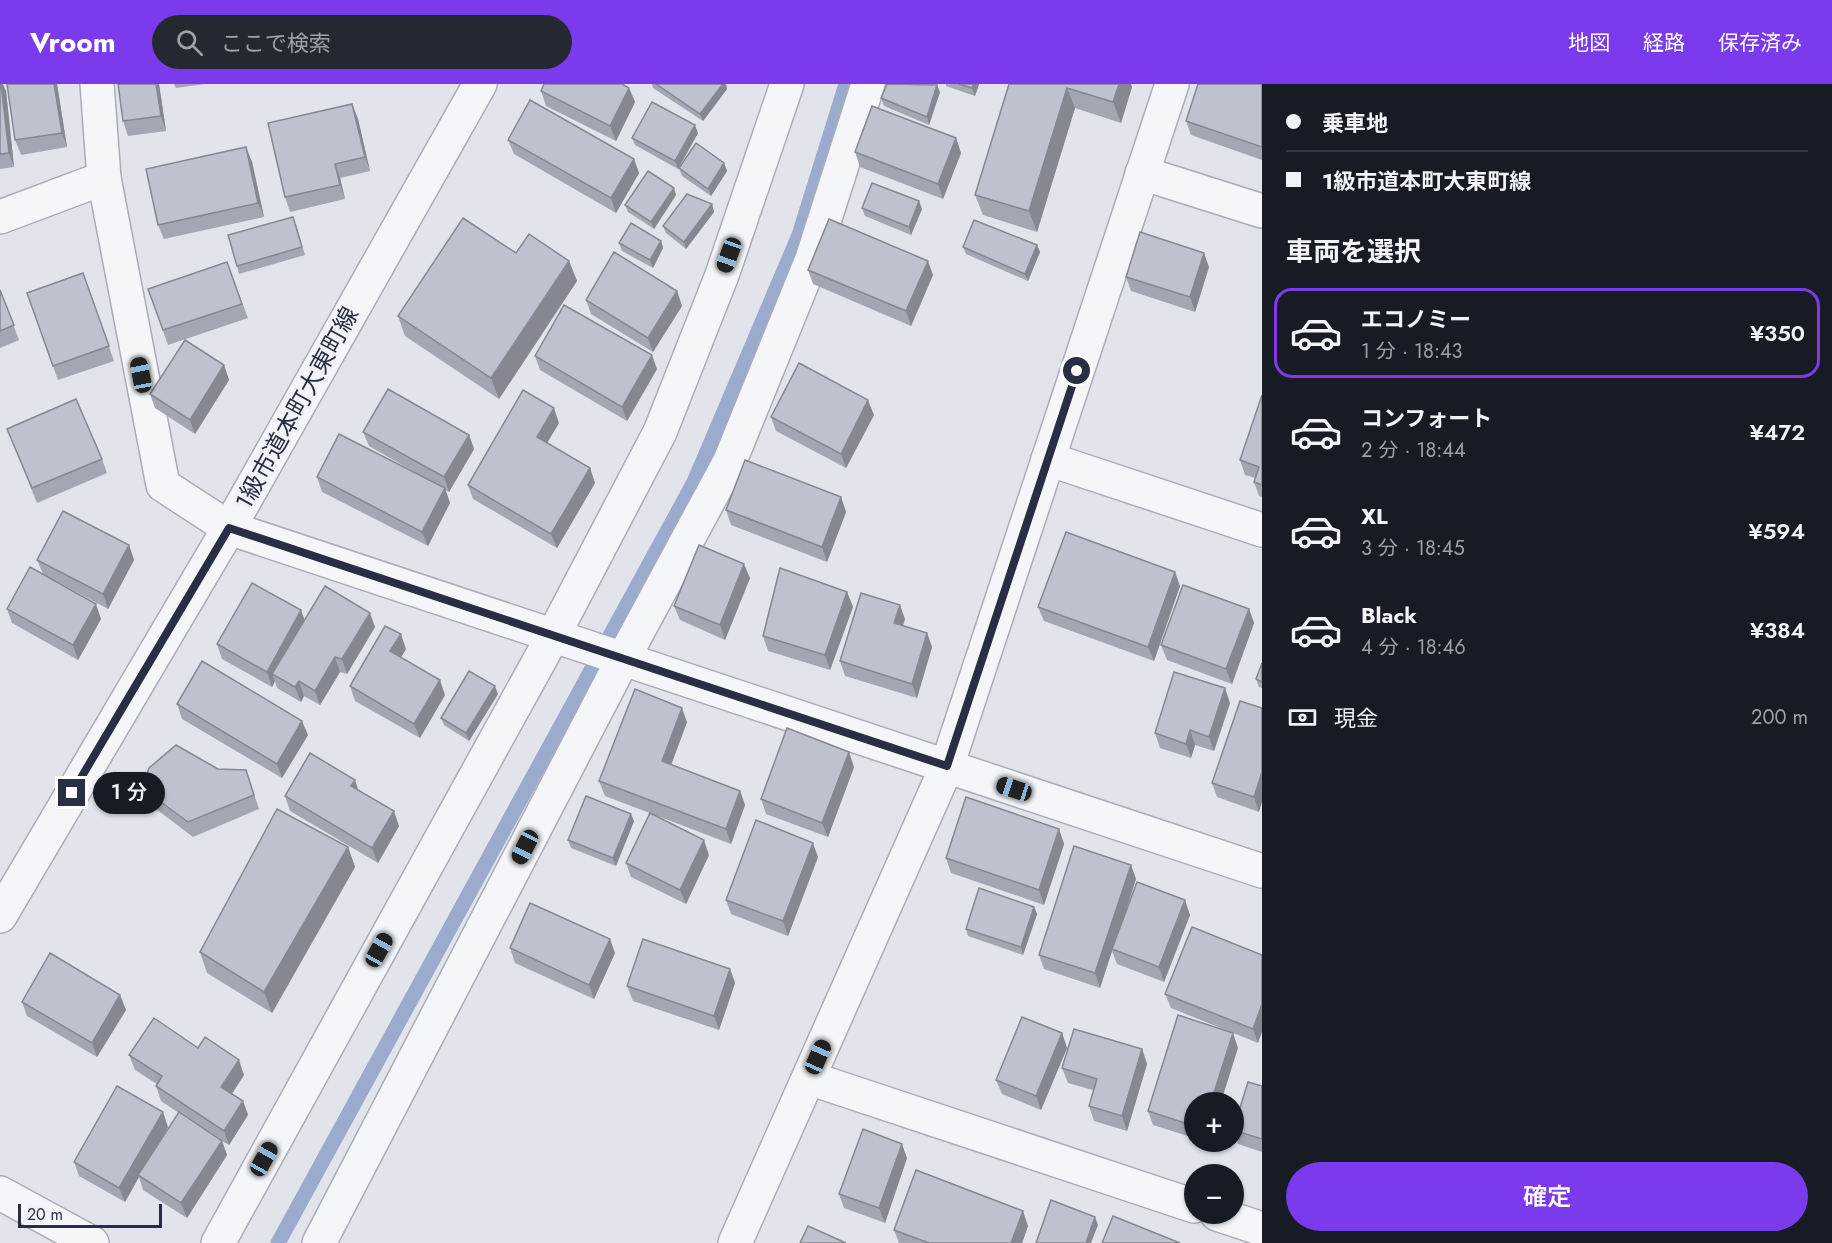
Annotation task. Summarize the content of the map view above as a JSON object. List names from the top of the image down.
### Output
{
  "streets": {
    "street": ["1級市道本町大東町線"]
  },
  "scale_bar": "20 m",
  "page": {
    "header": "Vroom",
    "search": "ここで検索",
    "nav": ["地図", "経路", "保存済み"],
    "banner": ["乗車地", "1級市道本町大東町線"],
    "heading": "車両を選択",
    "list": [
      {
        "name": "エコノミー",
        "note": "1 分 · 18:43",
        "value": "¥350"
      },
      {
        "name": "コンフォート",
        "note": "2 分 · 18:44",
        "value": "¥472"
      },
      {
        "name": "XL",
        "note": "3 分 · 18:45",
        "value": "¥594"
      },
      {
        "name": "Black",
        "note": "4 分 · 18:46",
        "value": "¥384"
      }
    ],
    "pay": ["現金", "200 m"],
    "bubble": "1 分",
    "map_buttons": ["+", "−"],
    "buttons": "確定",
    "scale": "20 m"
  }
}
